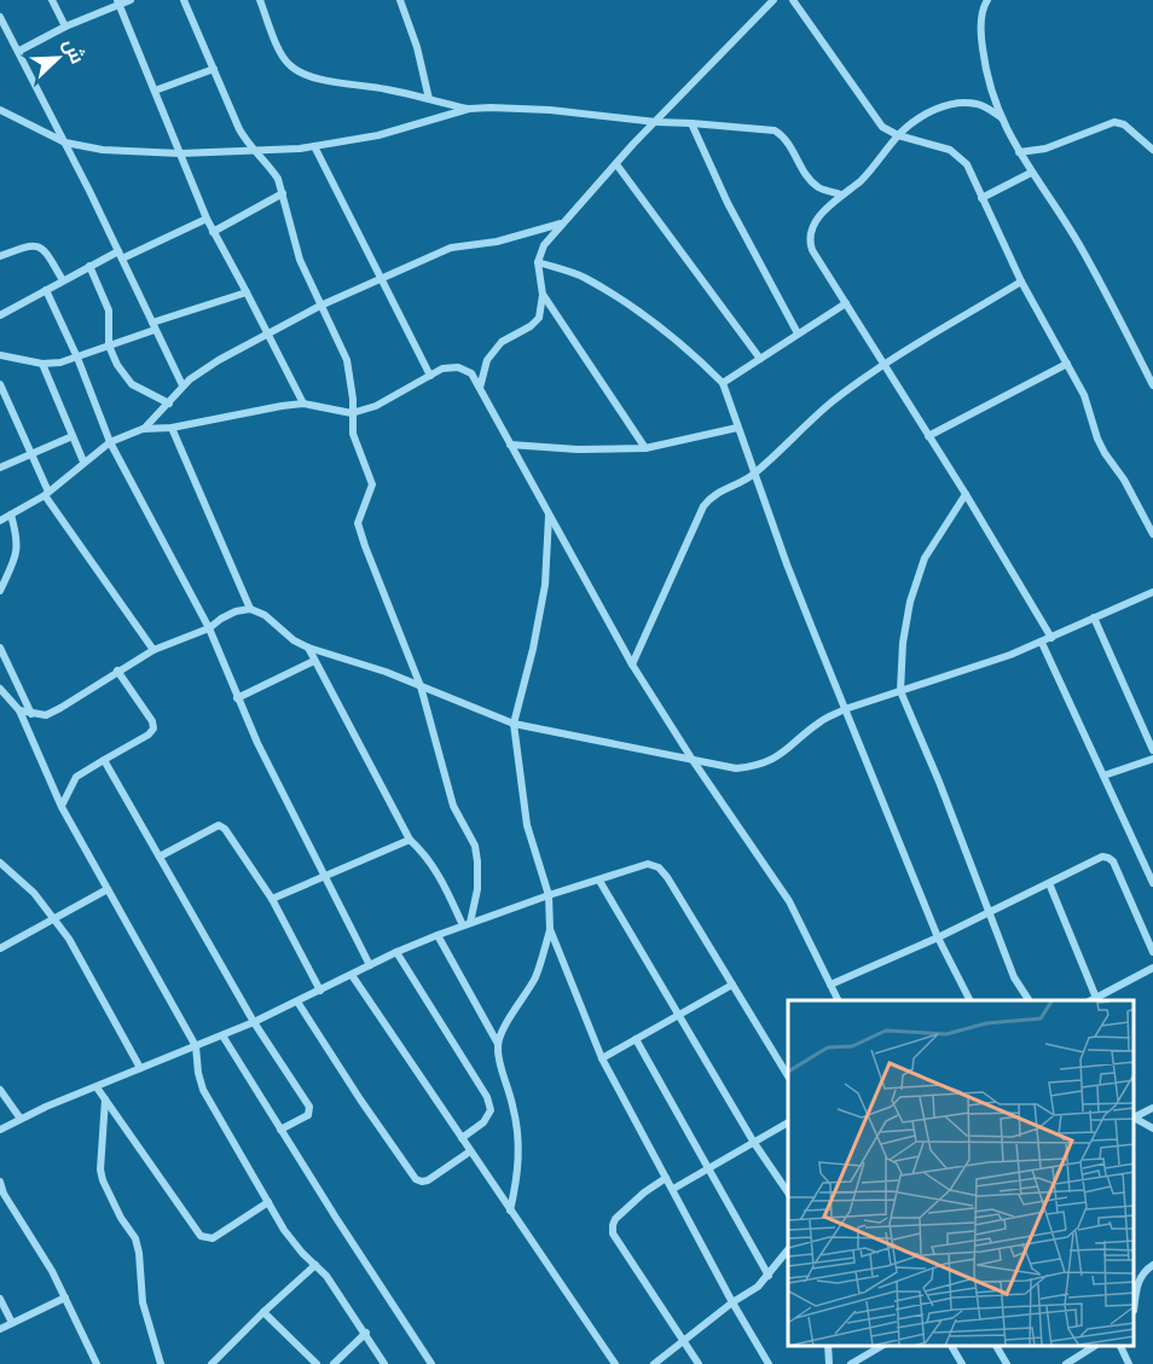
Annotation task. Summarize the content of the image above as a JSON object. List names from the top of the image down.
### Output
{
  "north": "top right"
}
